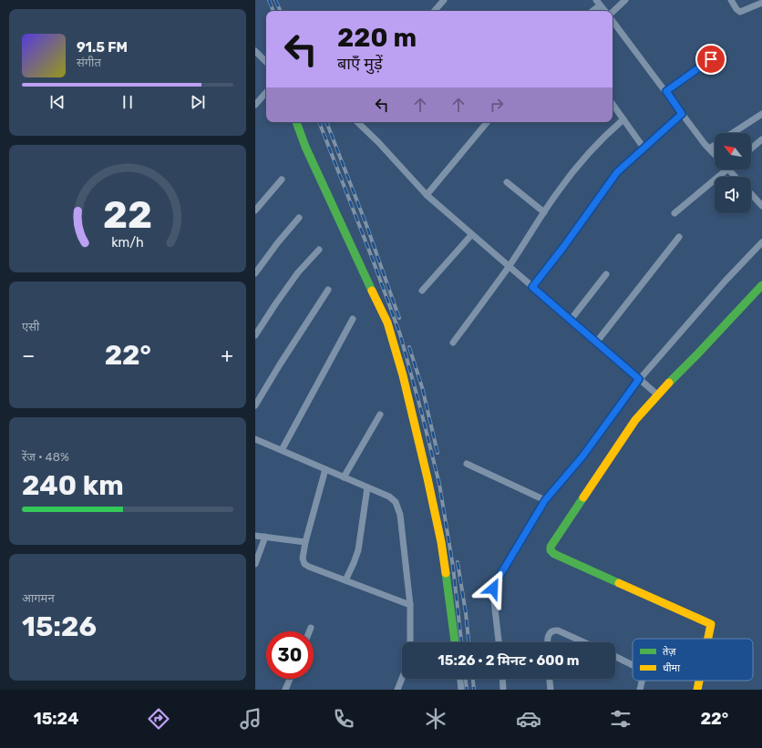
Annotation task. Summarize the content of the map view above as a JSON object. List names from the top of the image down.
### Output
{
  "legend": ["तेज़", "धीमा"],
  "north": "top left",
  "page": {
    "turn": ["220 m", "बाएँ मुड़ें"],
    "song": ["91.5 FM", "संगीत"],
    "tile": [
      "एसी",
      ["रेंज · 48%", "240 km"],
      ["आगमन", "15:26"]
    ],
    "heat": ["−", "22°", "+"],
    "limit": "30",
    "trip": "15:26 · 2 मिनट · 600 m",
    "tabs": ["15:24", "22°"],
    "gauge": ["22", "km/h"]
  }
}
